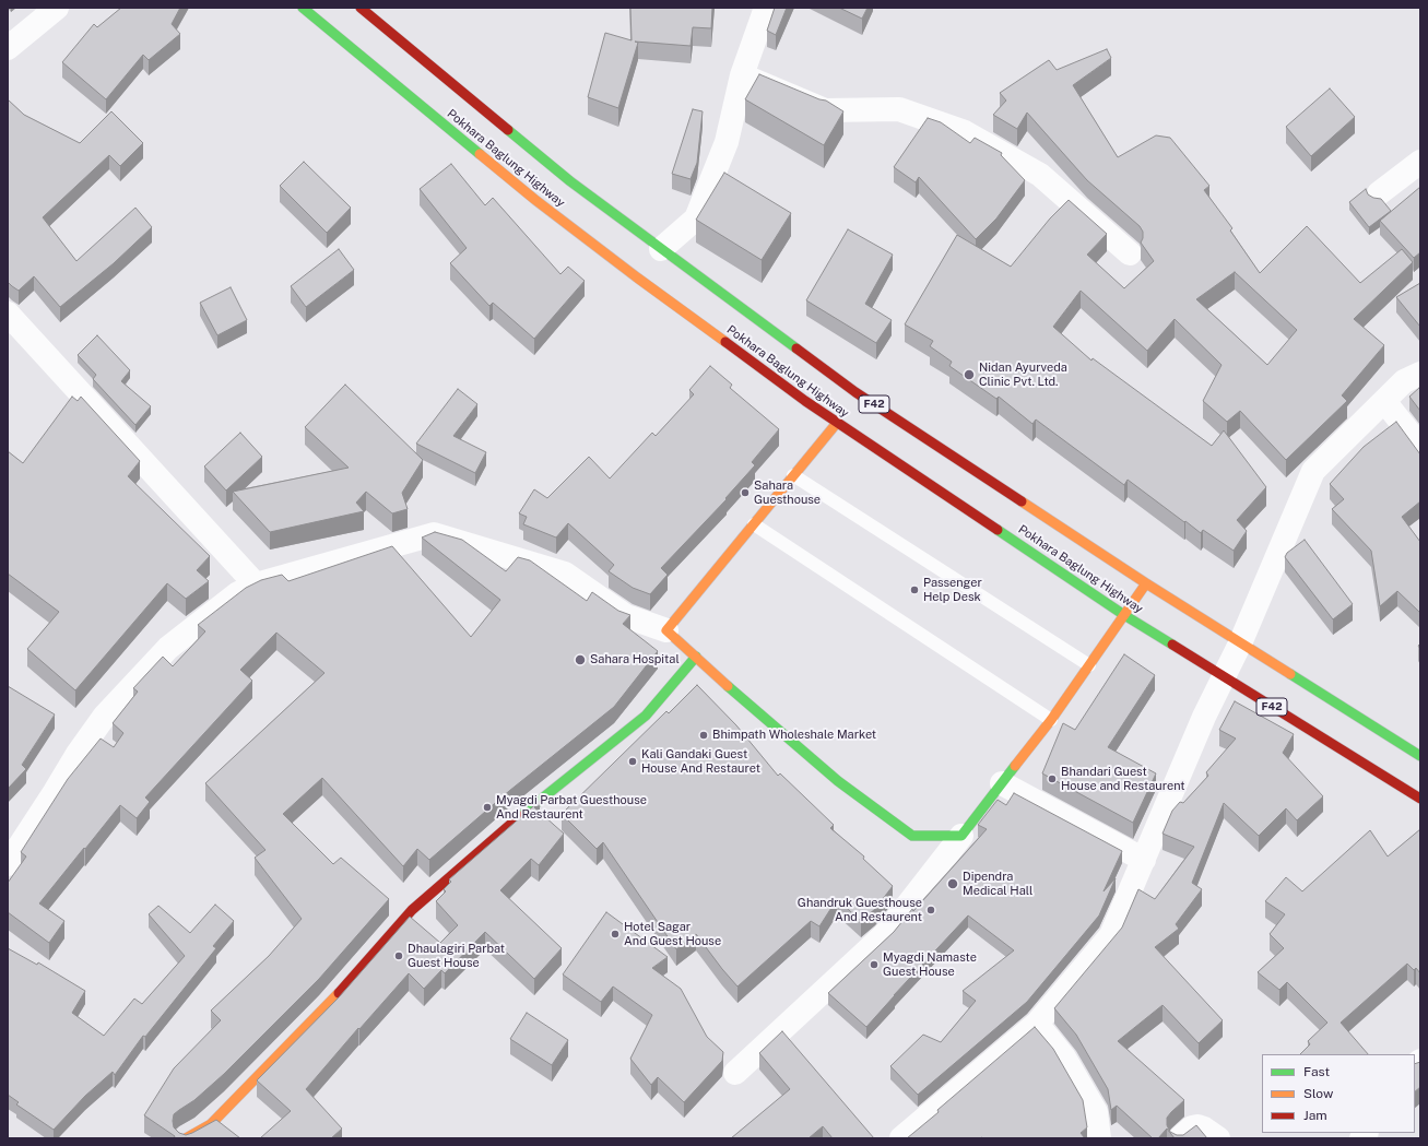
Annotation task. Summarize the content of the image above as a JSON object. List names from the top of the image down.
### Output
{
  "streets": {
    "main road": ["Pokhara Baglung Highway", "F42"]
  },
  "places": [
    "Nidan Ayurveda Clinic Pvt. Ltd.",
    "Sahara Guesthouse",
    "Passenger Help Desk",
    "Sahara Hospital",
    "Bhimpath Wholeshale Market",
    "Kali Gandaki Guest House And Restauret",
    "Bhandari Guest House and Restaurent",
    "Myagdi Parbat Guesthouse And Restaurent",
    "Dipendra Medical Hall",
    "Ghandruk Guesthouse And Restaurent",
    "Hotel Sagar And Guest House",
    "Dhaulagiri Parbat Guest House",
    "Myagdi Namaste Guest House"
  ],
  "legend": ["Fast", "Slow", "Jam"]
}
